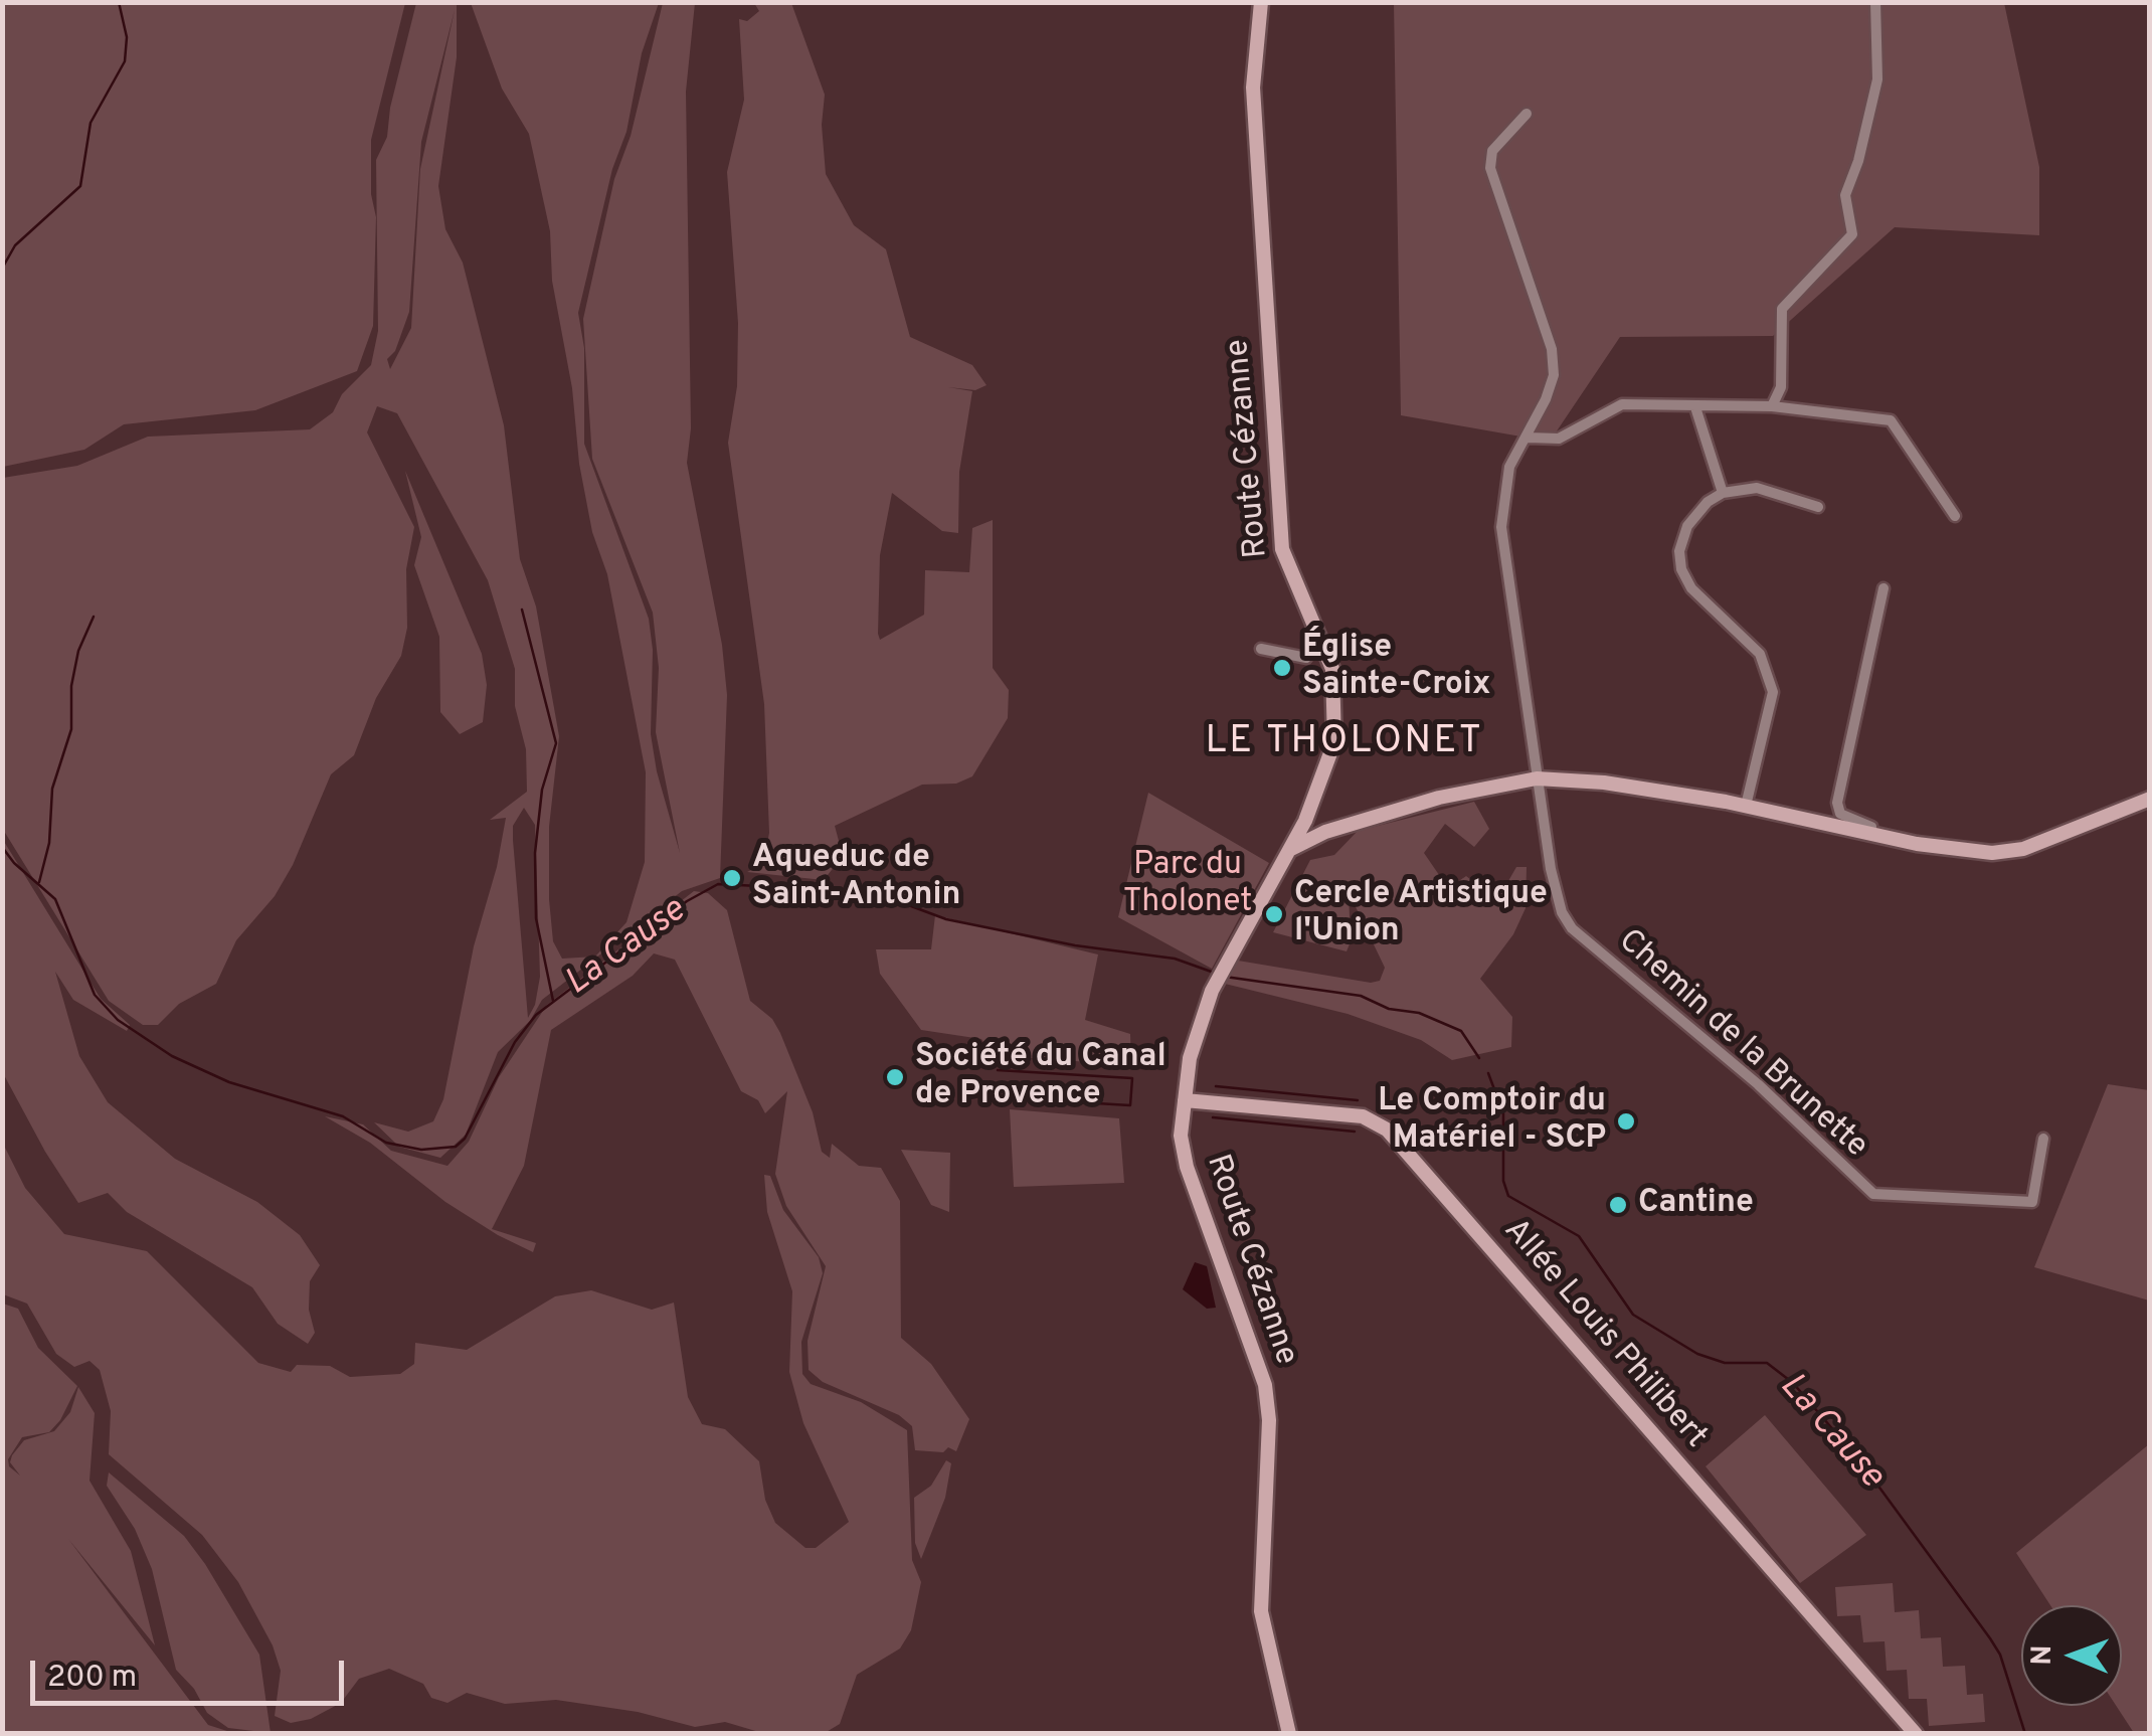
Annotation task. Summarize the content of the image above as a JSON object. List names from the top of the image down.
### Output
{
  "streets": {
    "street": ["Route Cézanne", "Chemin de la Brunette", "Allée Louis Philibert"]
  },
  "crossings": [
    ["Route Cézanne", "Allée Louis Philibert"]
  ],
  "districts": ["LE THOLONET"],
  "water": ["La Cause"],
  "parks": ["Parc du Tholonet"],
  "places": [
    "Église Sainte-Croix",
    "Aqueduc de Saint-Antonin",
    "Cercle Artistique l'Union",
    "Société du Canal de Provence",
    "Le Comptoir du Matériel - SCP",
    "Cantine"
  ],
  "scale_bar": "200 m",
  "north": "left"
}
